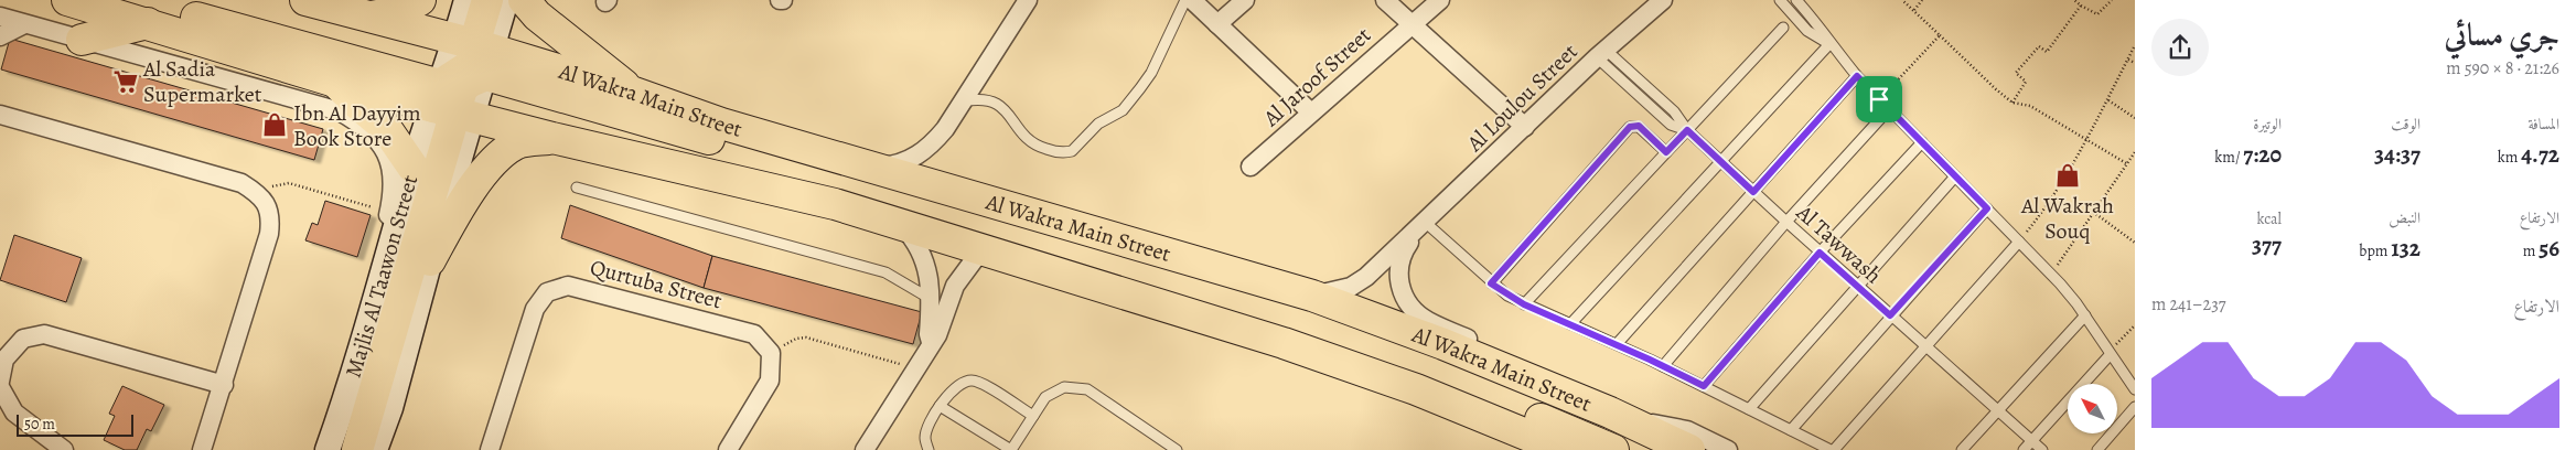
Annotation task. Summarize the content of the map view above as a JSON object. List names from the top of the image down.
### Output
{
  "streets": {
    "highway": ["Al Wakra Main Street"],
    "main road": ["Majlis Al Taawon Street"],
    "street": ["Al Jaroof Street", "Al Loulou Street", "Qurtuba Street"],
    "lane": ["Al Tawwash"]
  },
  "crossings": [
    ["Al Loulou Street", "Al Wakra Main Street"],
    ["Al Loulou Street", "Al Tawwash"],
    ["Al Wakra Main Street", "Majlis Al Taawon Street"]
  ],
  "places": {
    "supermarket": ["Al Sadia Supermarket"],
    "shop": ["Ibn Al Dayyim Book Store", "Al Wakrah Souq"]
  },
  "scale_bar": "50 m",
  "north": "top left",
  "page": {
    "heading": ["جري مسائي", "21:26 · 8 × 590 m"],
    "stats": [
      ["المسافة", "4.72 km"],
      ["الوقت", "34:37"],
      ["الوتيرة", "7:20 /km"],
      ["الارتفاع", "56 m"],
      ["النبض", "132 bpm"],
      ["kcal", "377"]
    ],
    "chart": ["الارتفاع", "237–241 m"],
    "scale": "50 m"
  }
}
